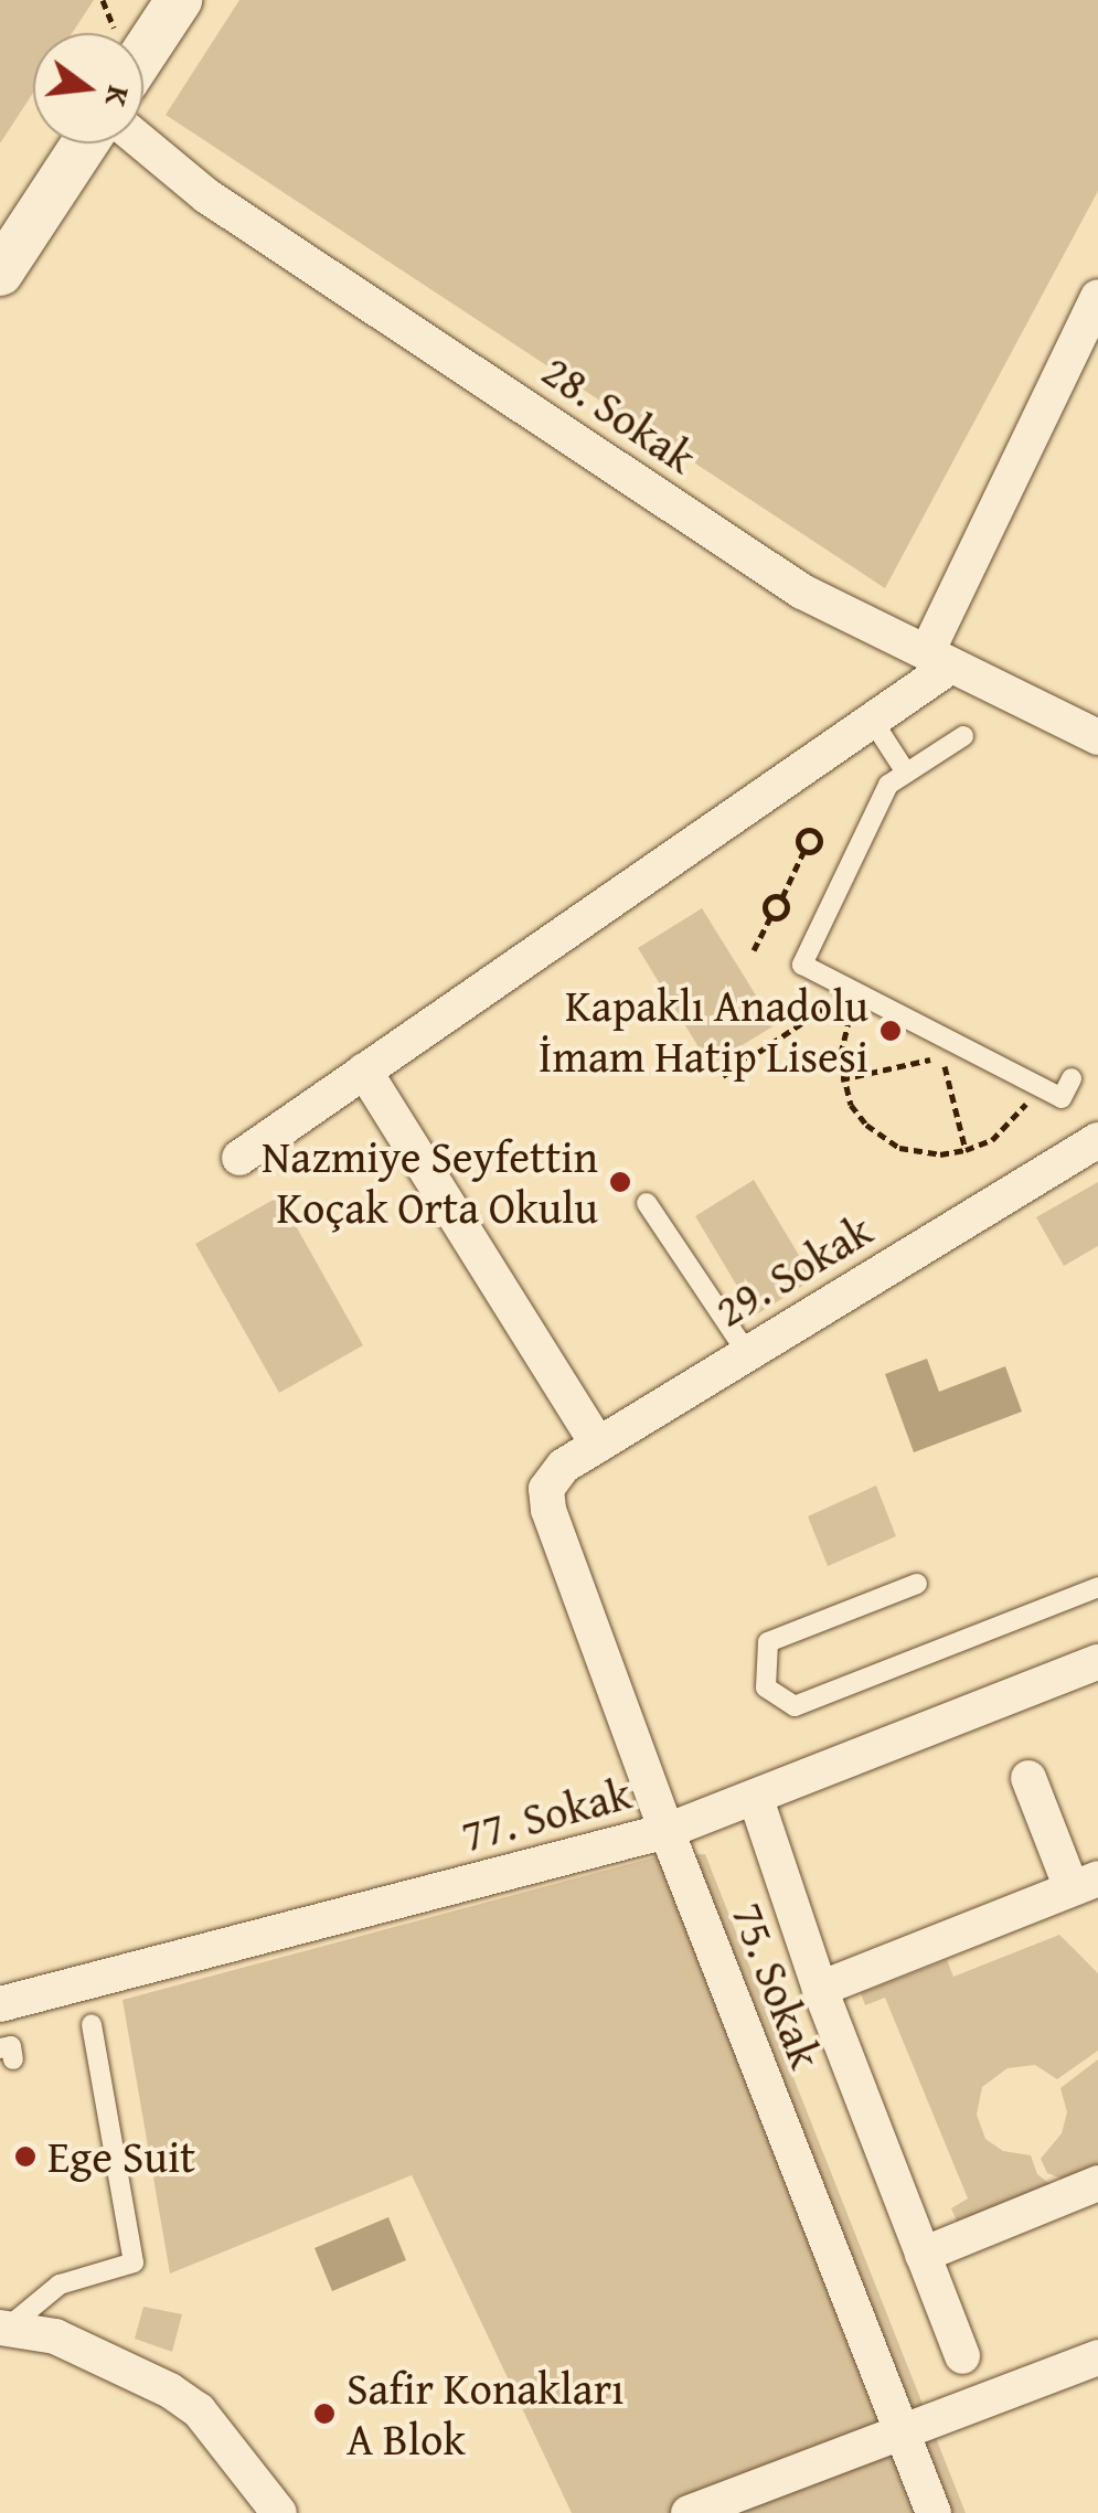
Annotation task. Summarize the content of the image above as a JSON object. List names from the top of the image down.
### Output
{
  "streets": {
    "street": [
      "28. Sokak",
      "29. Sokak",
      "77. Sokak",
      "75. Sokak"
    ]
  },
  "crossings": [
    ["29. Sokak", "75. Sokak"],
    ["77. Sokak", "75. Sokak"]
  ],
  "places": [
    "Kapaklı Anadolu İmam Hatip Lisesi",
    "Nazmiye Seyfettin Koçak Orta Okulu",
    "Ege Suit",
    "Safir Konakları A Blok"
  ],
  "north": "right"
}
